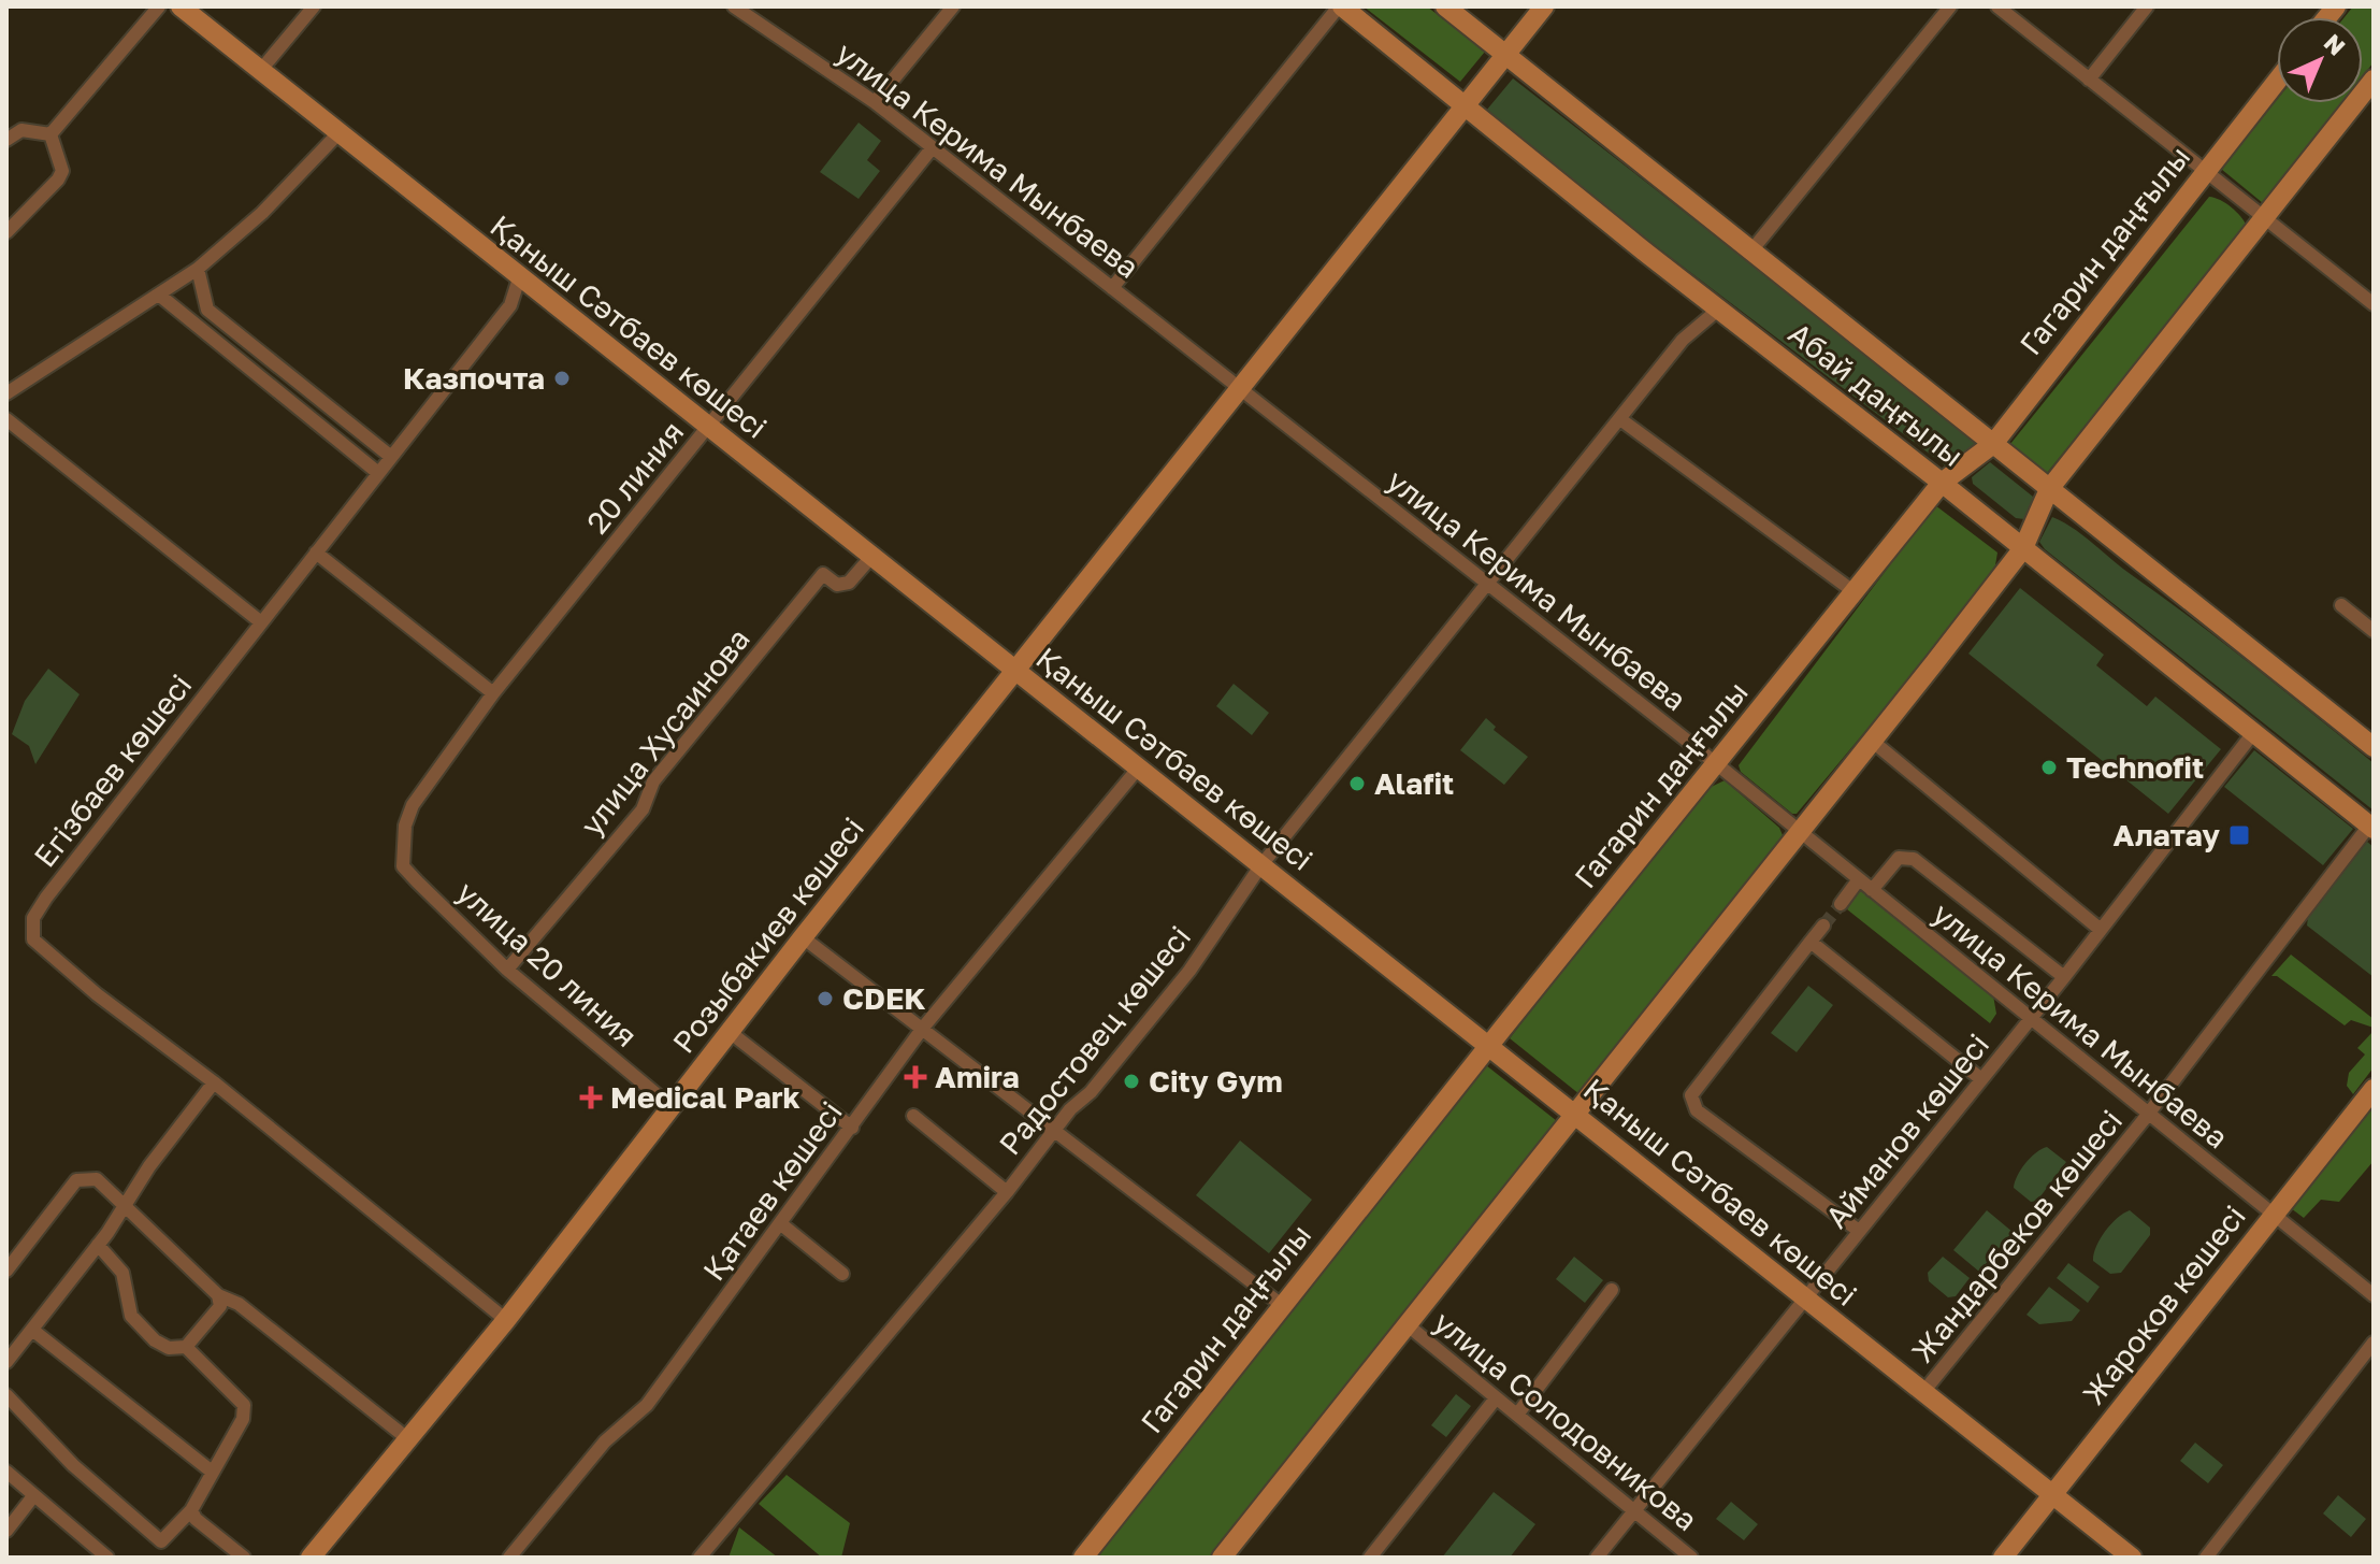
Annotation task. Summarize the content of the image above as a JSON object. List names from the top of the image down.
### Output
{
  "streets": {
    "main road": [
      "Гагарин даңғылы",
      "Қаныш Сәтбаев көшесі",
      "Абай даңғылы",
      "Розыбакиев көшесі",
      "Жароков көшесі"
    ],
    "street": [
      "улица Керима Мынбаева",
      "20 линия",
      "улица Хусаинова",
      "Егізбаев көшесі",
      "улица 20 линия",
      "Радостовец көшесі",
      "Айманов көшесі",
      "Қатаев көшесі",
      "Жандарбеков көшесі",
      "улица Солодовникова"
    ]
  },
  "crossings": [
    ["улица Керима Мынбаева", "Гагарин даңғылы"],
    ["улица Керима Мынбаева", "20 линия"],
    ["улица Керима Мынбаева", "Розыбакиев көшесі"],
    ["улица Керима Мынбаева", "Радостовец көшесі"],
    ["улица Керима Мынбаева", "Айманов көшесі"],
    ["улица Керима Мынбаева", "Жандарбеков көшесі"],
    ["улица Керима Мынбаева", "Жароков көшесі"],
    ["Гагарин даңғылы", "Қаныш Сәтбаев көшесі"],
    ["Гагарин даңғылы", "Абай даңғылы"],
    ["Қаныш Сәтбаев көшесі", "20 линия"],
    ["Қаныш Сәтбаев көшесі", "улица Хусаинова"],
    ["Қаныш Сәтбаев көшесі", "Егізбаев көшесі"],
    ["Қаныш Сәтбаев көшесі", "Розыбакиев көшесі"],
    ["Қаныш Сәтбаев көшесі", "Радостовец көшесі"],
    ["Қаныш Сәтбаев көшесі", "Айманов көшесі"],
    ["Қаныш Сәтбаев көшесі", "Қатаев көшесі"],
    ["Қаныш Сәтбаев көшесі", "Жандарбеков көшесі"],
    ["Қаныш Сәтбаев көшесі", "Жароков көшесі"],
    ["Абай даңғылы", "Розыбакиев көшесі"],
    ["Абай даңғылы", "Радостовец көшесі"],
    ["Абай даңғылы", "Айманов көшесі"],
    ["Абай даңғылы", "Жандарбеков көшесі"],
    ["20 линия", "улица 20 линия"],
    ["улица Хусаинова", "улица 20 линия"],
    ["Егізбаев көшесі", "Розыбакиев көшесі"],
    ["Розыбакиев көшесі", "улица 20 линия"],
    ["Айманов көшесі", "улица Солодовникова"]
  ],
  "places": {
    "other": [
      "Казпочта",
      "Technofit",
      "Alafit",
      "CDEK",
      "City Gym"
    ],
    "transit": ["Алатау"],
    "health": ["Amira", "Medical Park"]
  },
  "north": "top right"
}
